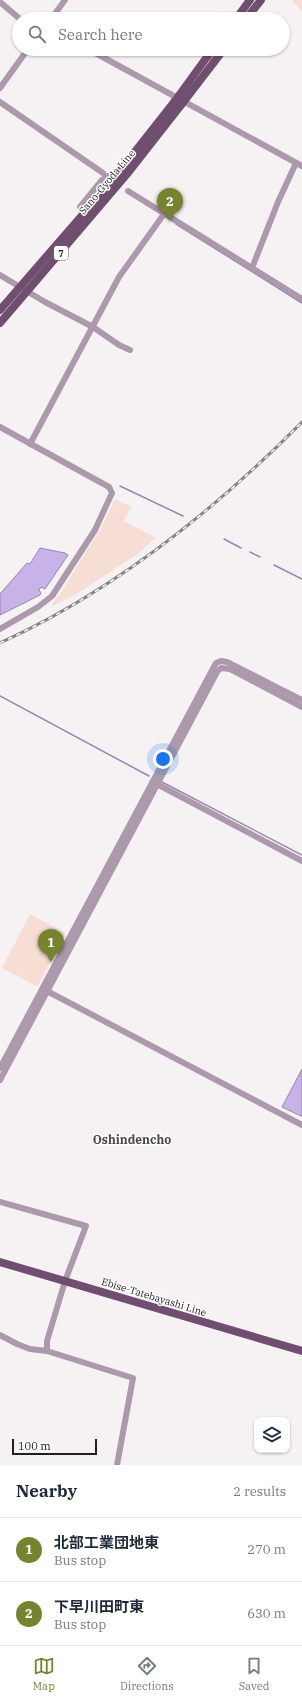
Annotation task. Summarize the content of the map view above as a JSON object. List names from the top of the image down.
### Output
{
  "streets": {
    "main road": ["Sano-Gyoda Line", "7", "Ebise-Tatebayashi Line"]
  },
  "districts": ["Oshindencho"],
  "scale_bar": "100 m",
  "page": {
    "search": "Search here",
    "pins": ["2", "1"],
    "scale": "100 m",
    "heading": ["Nearby", "2 results"],
    "list": [
      {
        "mark": "1",
        "name": "北部工業団地東",
        "note": "Bus stop",
        "value": "270 m"
      },
      {
        "mark": "2",
        "name": "下早川田町東",
        "note": "Bus stop",
        "value": "630 m"
      }
    ],
    "nav": ["Map", "Directions", "Saved"]
  }
}
